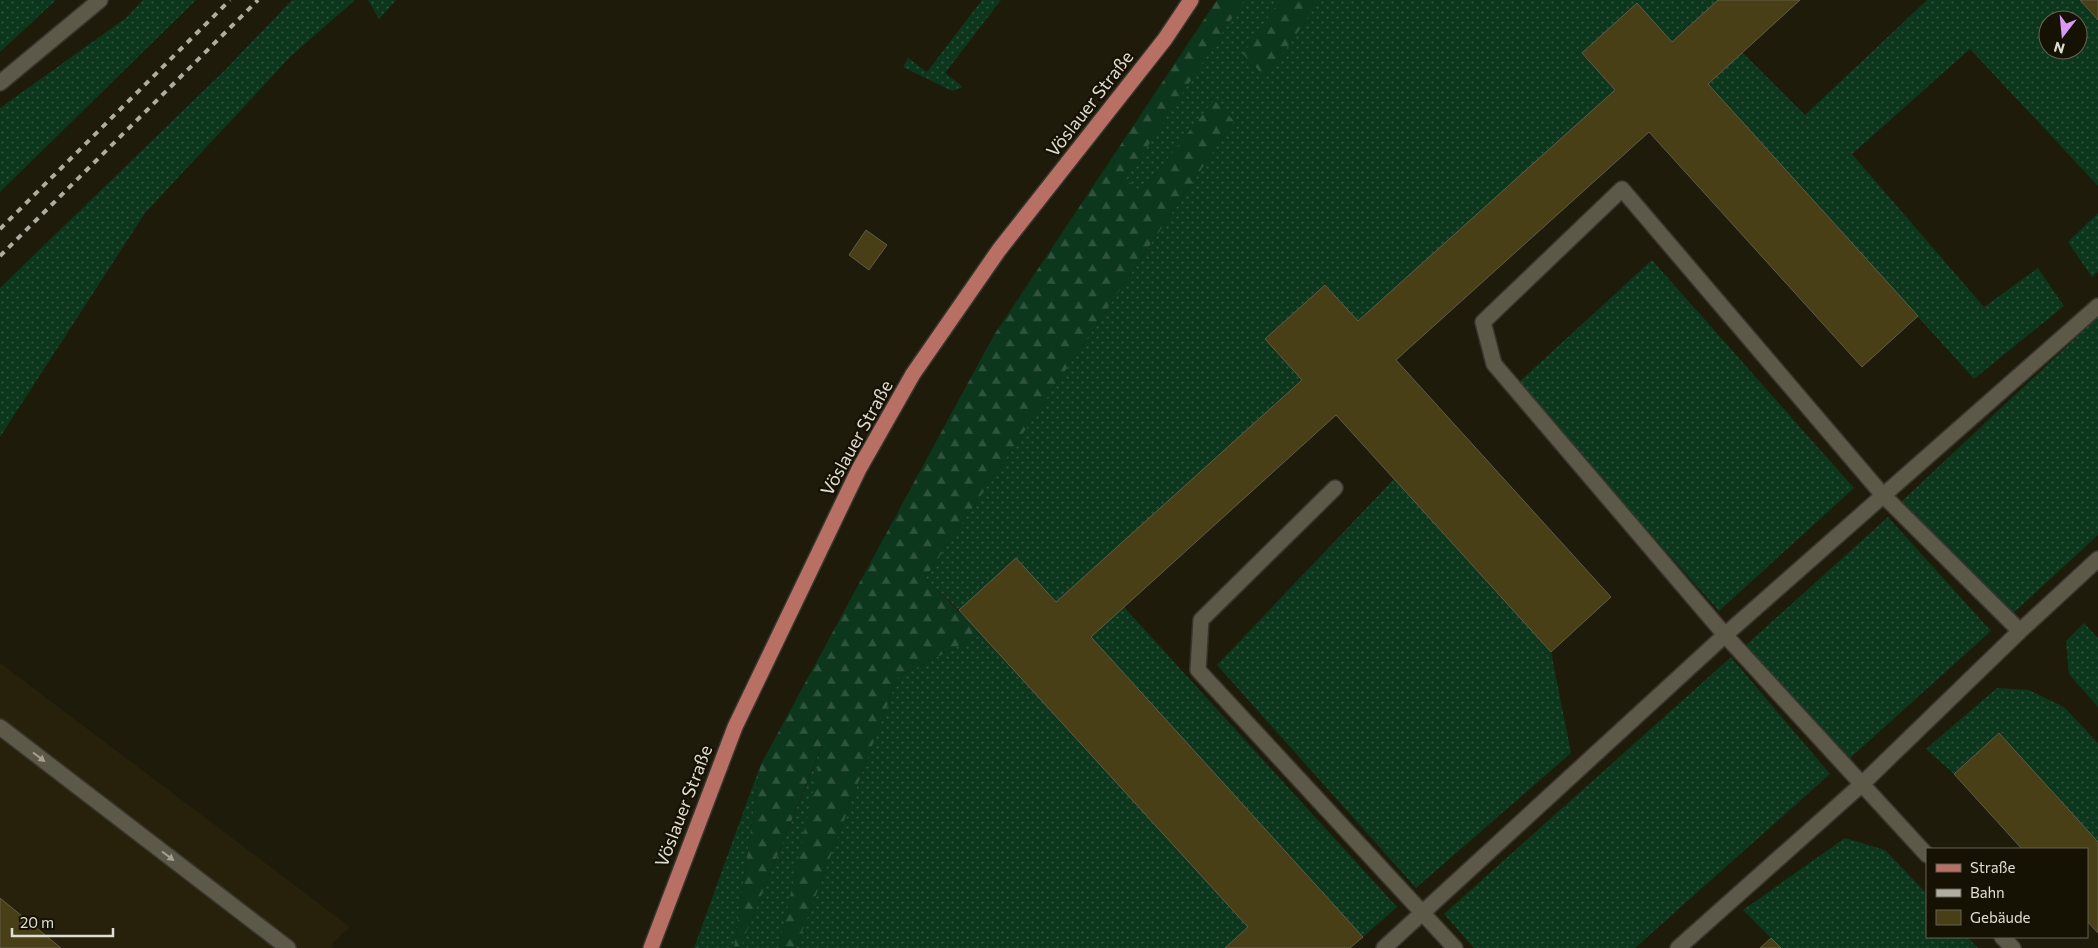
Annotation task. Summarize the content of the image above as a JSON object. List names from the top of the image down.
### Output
{
  "streets": {
    "main road": ["Vöslauer Straße"]
  },
  "legend": ["Straße", "Bahn", "Gebäude"],
  "scale_bar": "20 m",
  "north": "bottom"
}
